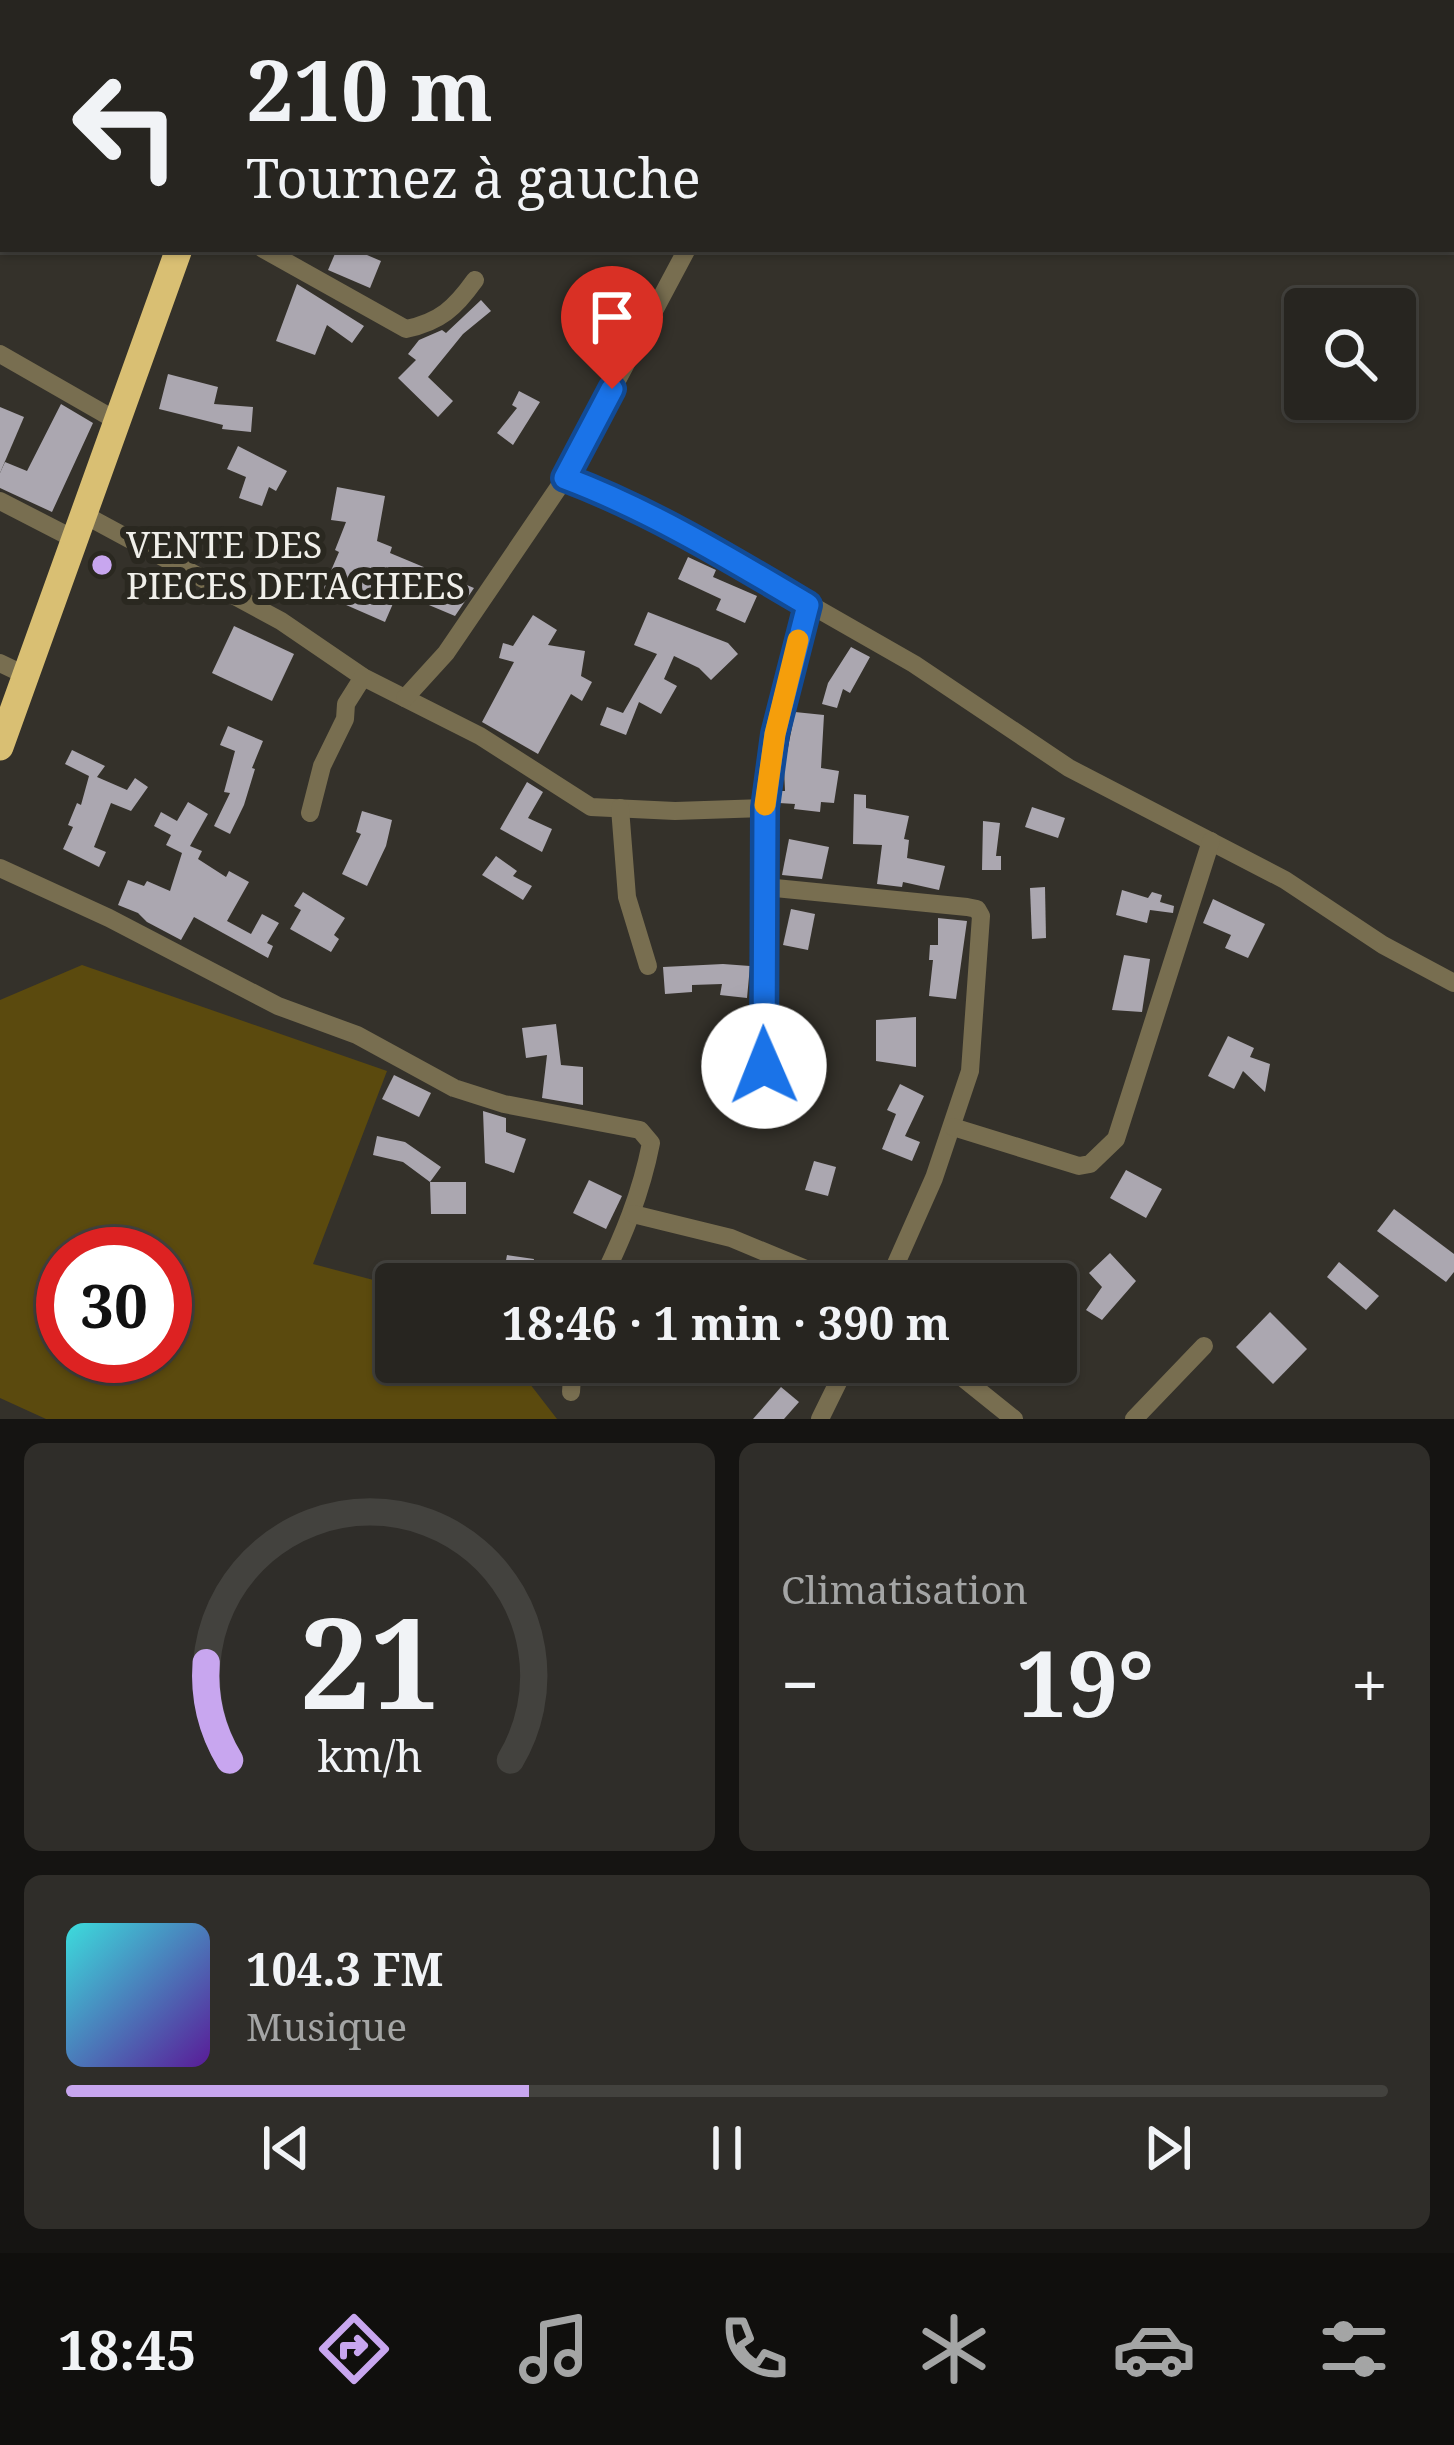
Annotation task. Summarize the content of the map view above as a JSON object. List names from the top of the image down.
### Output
{
  "places": ["VENTE DES PIECES DETACHEES"],
  "page": {
    "turn": ["210 m", "Tournez à gauche"],
    "limit": "30",
    "trip": "18:46 · 1 min · 390 m",
    "tile": "Climatisation",
    "heat": ["−", "19°", "+"],
    "song": ["104.3 FM", "Musique"],
    "tabs": "18:45",
    "gauge": ["21", "km/h"]
  }
}
